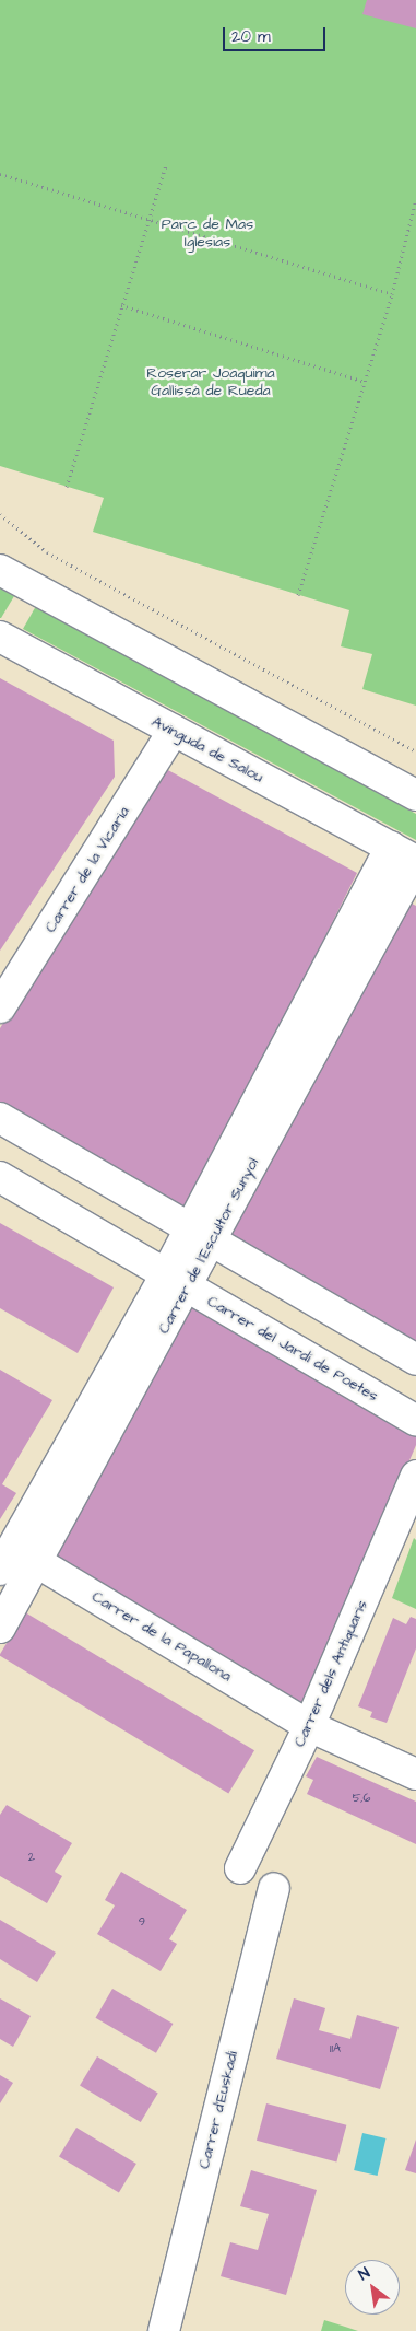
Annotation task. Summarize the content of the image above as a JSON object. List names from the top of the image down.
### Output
{
  "streets": {
    "street": [
      "Avinguda de Salou",
      "Carrer de la Vicaria",
      "Carrer de l'Escultor Sunyol",
      "Carrer del Jardí de Poetes",
      "Carrer de la Papallona",
      "Carrer dels Antiquaris",
      "Carrer d'Euskadi"
    ]
  },
  "crossings": [
    ["Avinguda de Salou", "Carrer de la Vicaria"],
    ["Avinguda de Salou", "Carrer de l'Escultor Sunyol"],
    ["Carrer de l'Escultor Sunyol", "Carrer del Jardí de Poetes"],
    ["Carrer de l'Escultor Sunyol", "Carrer de la Papallona"],
    ["Carrer de la Papallona", "Carrer dels Antiquaris"]
  ],
  "parks": ["Parc de Mas Iglesias", "Roserar Joaquima Gallissà de Rueda"],
  "house_numbers": [
    "5,6",
    "2",
    "9",
    "11A"
  ],
  "scale_bar": "20 m",
  "north": "top left"
}
